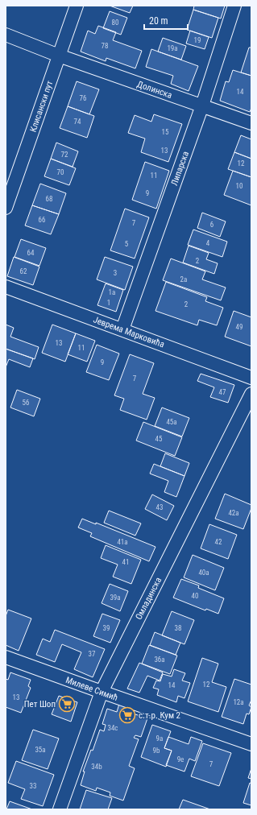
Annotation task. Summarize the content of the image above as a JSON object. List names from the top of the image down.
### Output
{
  "streets": {
    "street": [
      "Долинска",
      "Клисански пут",
      "Липарска",
      "Јеврема Марковића",
      "Омладинска",
      "Милеве Симић"
    ]
  },
  "crossings": [
    ["Долинска", "Клисански пут"],
    ["Долинска", "Липарска"],
    ["Липарска", "Јеврема Марковића"],
    ["Омладинска", "Милеве Симић"]
  ],
  "places": {
    "supermarket": ["Пет Шоп", "с.т.р. Кум 2"]
  },
  "house_numbers": [
    "80",
    "19",
    "78",
    "19a",
    "14",
    "76",
    "74",
    "15",
    "13",
    "72",
    "12",
    "70",
    "11",
    "10",
    "9",
    "68",
    "66",
    "7",
    "6",
    "4",
    "5",
    "64",
    "2",
    "62",
    "3",
    "2a",
    "1a",
    "1",
    "2",
    "49",
    "13",
    "11",
    "9",
    "7",
    "47",
    "56",
    "45a",
    "45",
    "43",
    "42a",
    "41a",
    "42",
    "41",
    "40a",
    "40",
    "39a",
    "39",
    "38",
    "37",
    "36a",
    "12",
    "14",
    "13",
    "12a",
    "34c",
    "9a",
    "35a",
    "9b",
    "9e",
    "7",
    "34b",
    "33"
  ],
  "scale_bar": "20 m"
}
